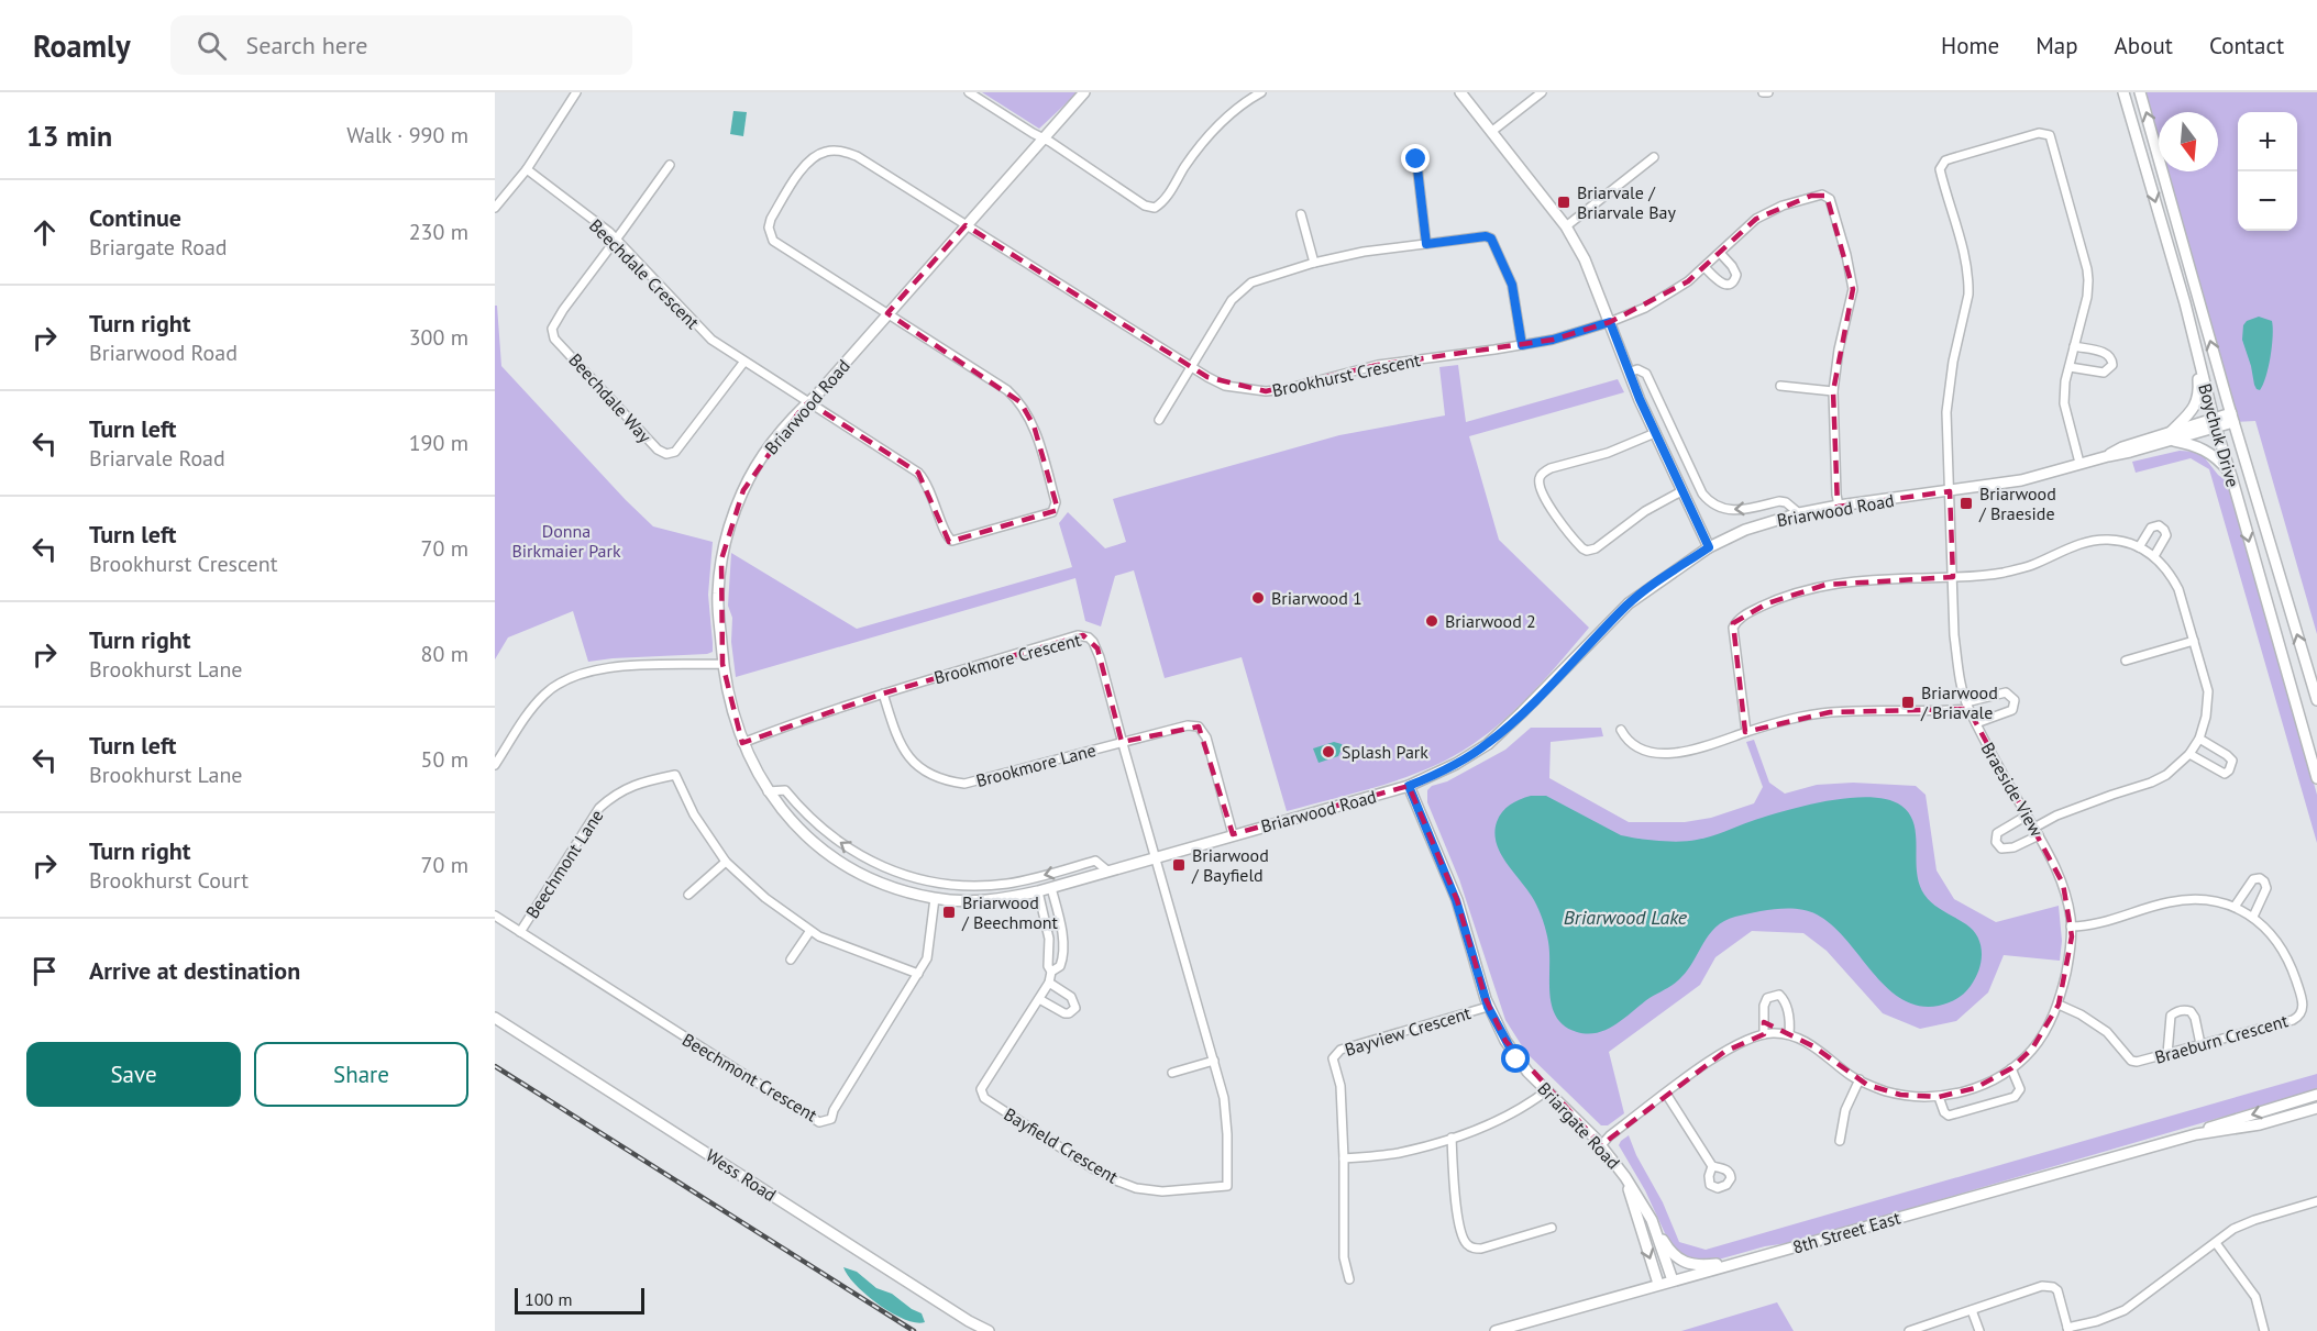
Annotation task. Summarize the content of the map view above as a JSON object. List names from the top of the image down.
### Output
{
  "streets": {
    "street": [
      "Beechdale Crescent",
      "Brookhurst Crescent",
      "Beechdale Way",
      "Briarwood Road",
      "Boychuk Drive",
      "Brookmore Crescent",
      "Brookmore Lane",
      "Braeside View",
      "Beechmont Lane",
      "Bayview Crescent",
      "Braeburn Crescent",
      "Beechmont Crescent",
      "Briargate Road",
      "Bayfield Crescent",
      "Wess Road",
      "8th Street East"
    ]
  },
  "crossings": [
    ["Beechdale Crescent", "Brookhurst Crescent"],
    ["Beechdale Crescent", "Beechdale Way"],
    ["Beechdale Crescent", "Briarwood Road"],
    ["Brookhurst Crescent", "Briarwood Road"],
    ["Briarwood Road", "Boychuk Drive"],
    ["Briarwood Road", "Brookmore Crescent"],
    ["Briarwood Road", "Brookmore Lane"],
    ["Briarwood Road", "Braeside View"],
    ["Briarwood Road", "Beechmont Crescent"],
    ["Briarwood Road", "Briargate Road"],
    ["Briarwood Road", "Bayfield Crescent"],
    ["Brookmore Crescent", "Brookmore Lane"],
    ["Brookmore Crescent", "Bayfield Crescent"],
    ["Braeside View", "Braeburn Crescent"],
    ["Braeside View", "Briargate Road"],
    ["Beechmont Lane", "Beechmont Crescent"],
    ["Bayview Crescent", "Briargate Road"],
    ["Briargate Road", "8th Street East"]
  ],
  "water": ["Briarwood Lake"],
  "parks": ["Donna Birkmaier Park"],
  "places": {
    "transit": [
      "Briarvale / Briarvale Bay",
      "Briarwood / Braeside",
      "Briarwood / Briavale",
      "Briarwood / Bayfield",
      "Briarwood / Beechmont"
    ],
    "other": ["Briarwood 1", "Briarwood 2", "Splash Park"]
  },
  "scale_bar": "100 m",
  "north": "bottom",
  "page": {
    "header": "Roamly",
    "search": "Search here",
    "nav": [
      "Home",
      "Map",
      "About",
      "Contact"
    ],
    "heading": ["13 min", "Walk · 990 m"],
    "map_buttons": ["+", "−"],
    "list": [
      ["Continue", "Briargate Road", "230 m"],
      ["Turn right", "Briarwood Road", "300 m"],
      ["Turn left", "Briarvale Road", "190 m"],
      ["Turn left", "Brookhurst Crescent", "70 m"],
      ["Turn right", "Brookhurst Lane", "80 m"],
      ["Turn left", "Brookhurst Lane", "50 m"],
      ["Turn right", "Brookhurst Court", "70 m"],
      "Arrive at destination"
    ],
    "buttons": ["Save", "Share"],
    "scale": "100 m"
  }
}
